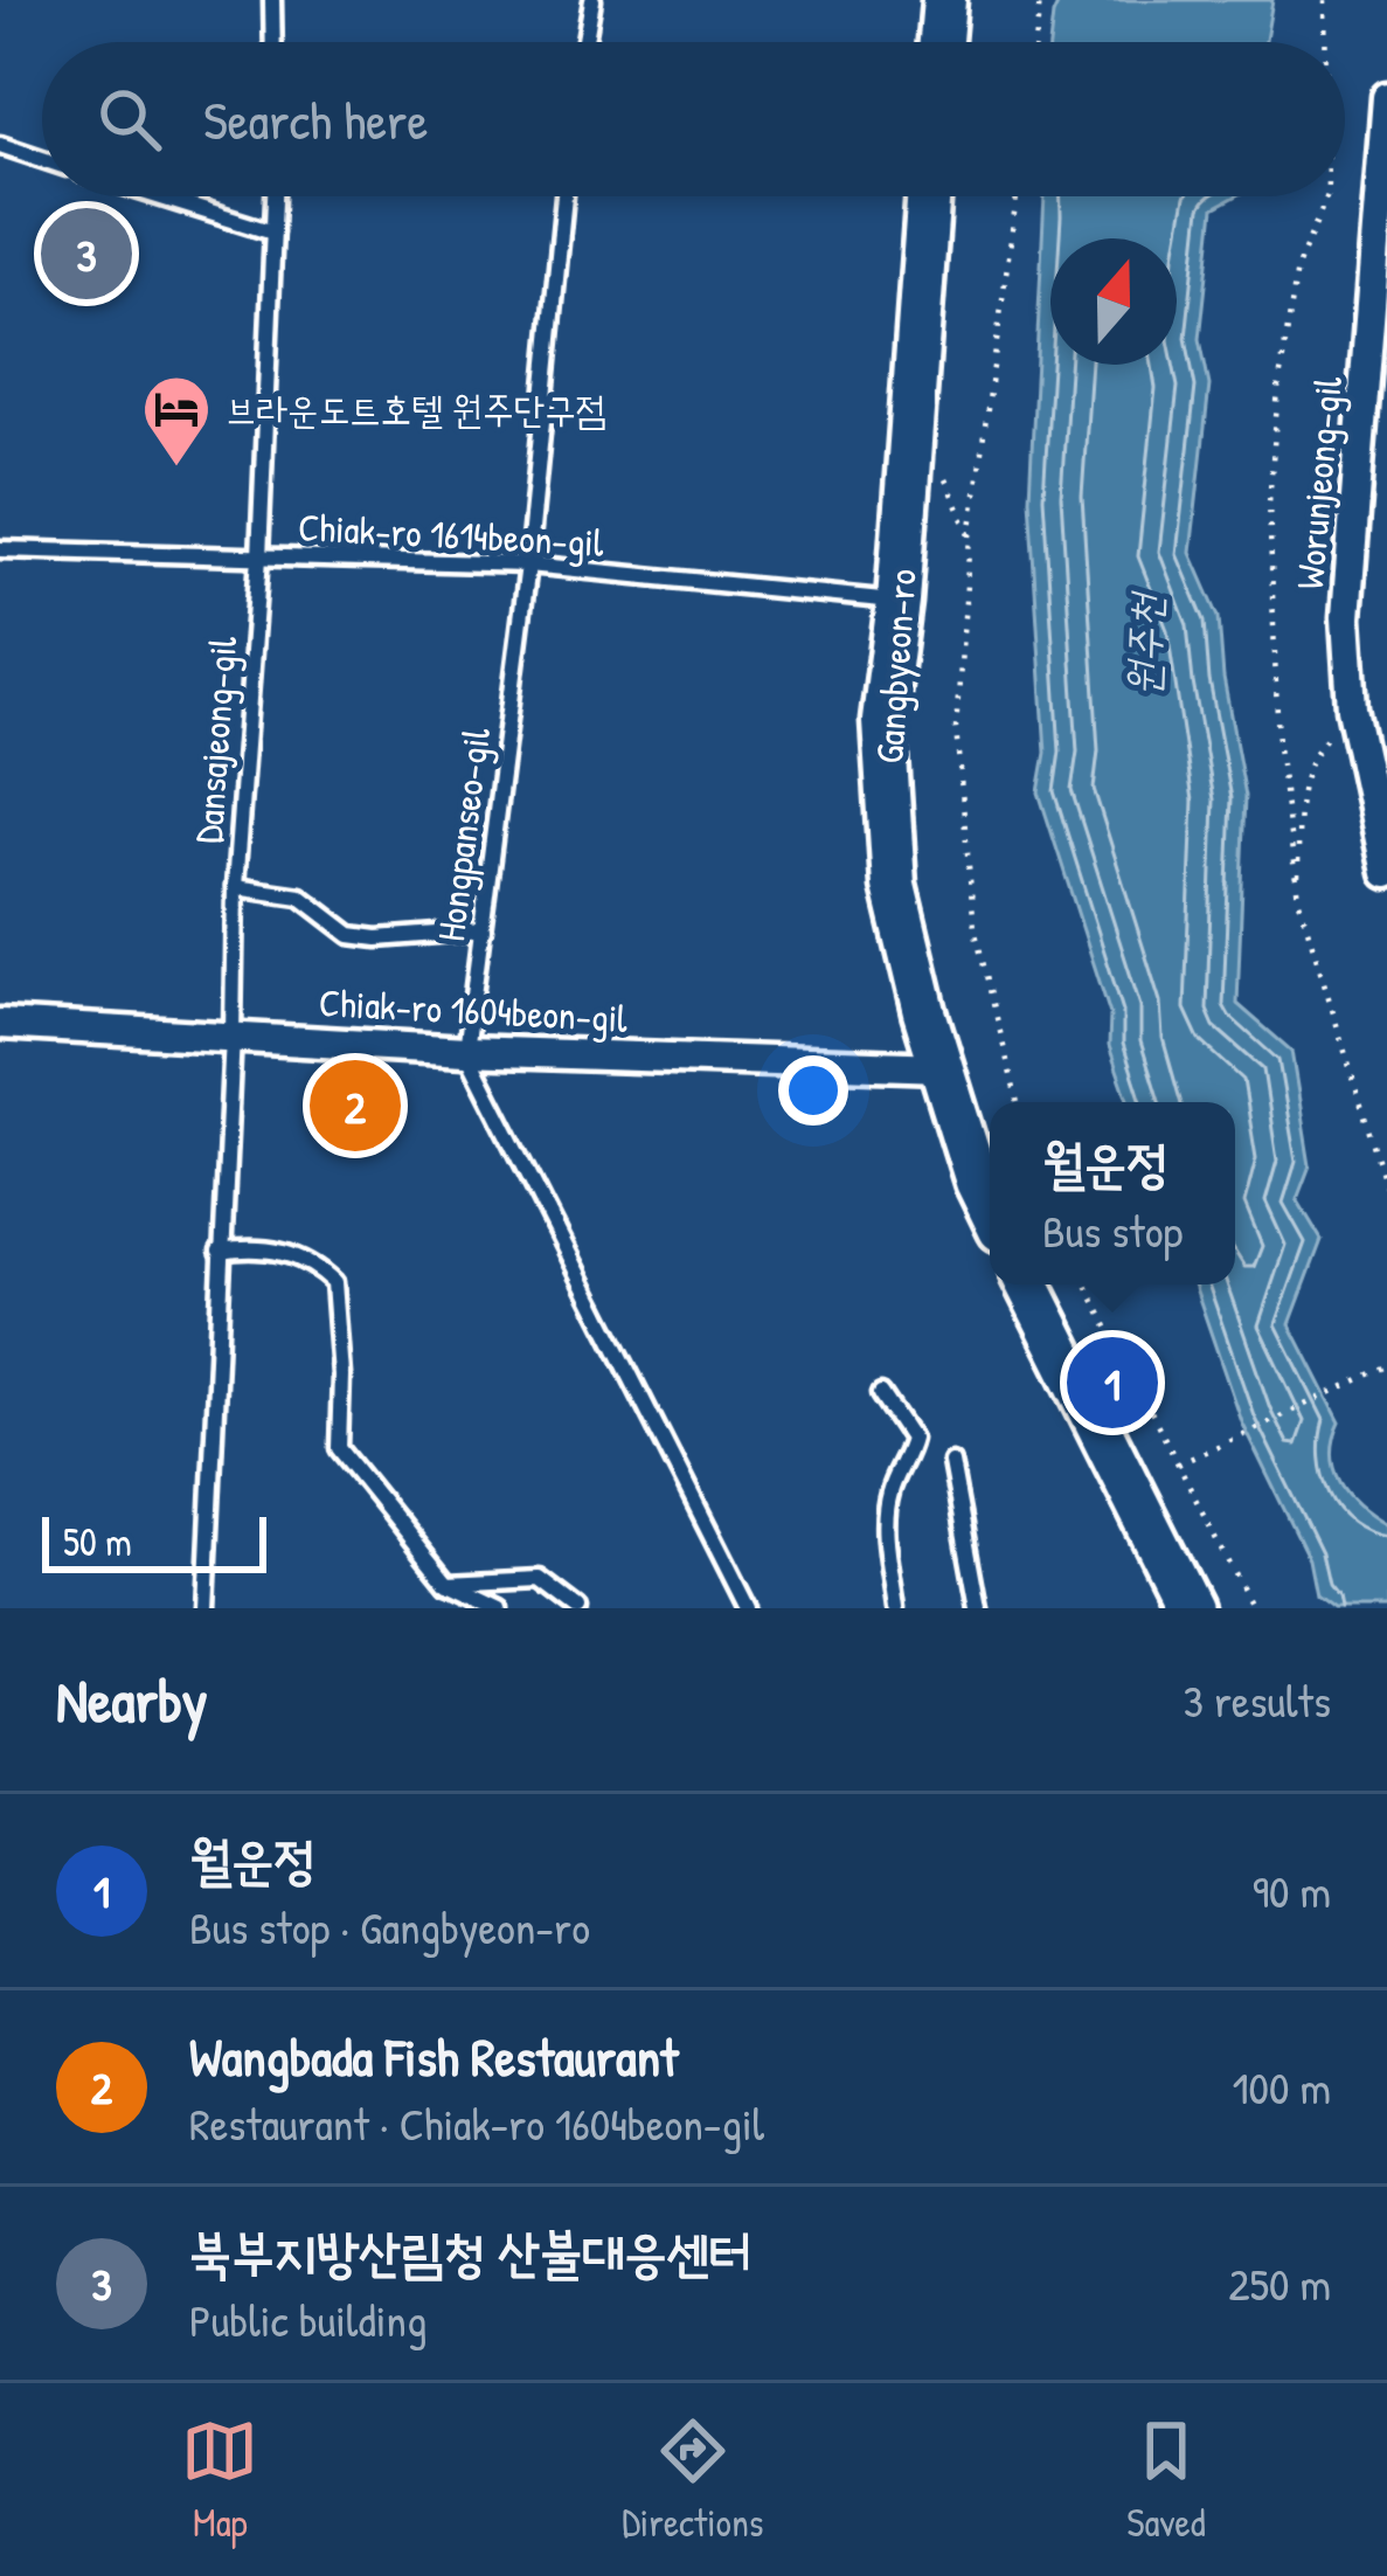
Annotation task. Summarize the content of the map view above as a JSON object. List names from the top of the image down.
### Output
{
  "streets": {
    "street": ["Worunjeong-gil", "Gangbyeon-ro", "Chiak-ro 1604beon-gil"],
    "lane": ["Chiak-ro 1614beon-gil", "Dansajeong-gil", "Hongpanseo-gil"]
  },
  "crossings": [
    ["Chiak-ro 1614beon-gil", "Gangbyeon-ro"],
    ["Chiak-ro 1614beon-gil", "Dansajeong-gil"],
    ["Chiak-ro 1614beon-gil", "Hongpanseo-gil"],
    ["Gangbyeon-ro", "Chiak-ro 1604beon-gil"],
    ["Dansajeong-gil", "Chiak-ro 1604beon-gil"],
    ["Hongpanseo-gil", "Chiak-ro 1604beon-gil"]
  ],
  "water": ["원주천"],
  "places": {
    "hotel": ["브라운도트호텔 원주단구점"]
  },
  "scale_bar": "50 m",
  "north": "top",
  "page": {
    "search": "Search here",
    "pins": ["3", "2", "1"],
    "popup": ["월운정", "Bus stop"],
    "scale": "50 m",
    "heading": ["Nearby", "3 results"],
    "list": [
      {
        "mark": "1",
        "name": "월운정",
        "note": "Bus stop · Gangbyeon-ro",
        "value": "90 m"
      },
      {
        "mark": "2",
        "name": "Wangbada Fish Restaurant",
        "note": "Restaurant · Chiak-ro 1604beon-gil",
        "value": "100 m"
      },
      {
        "mark": "3",
        "name": "북부지방산림청 산불대응센터",
        "note": "Public building",
        "value": "250 m"
      }
    ],
    "nav": ["Map", "Directions", "Saved"]
  }
}
